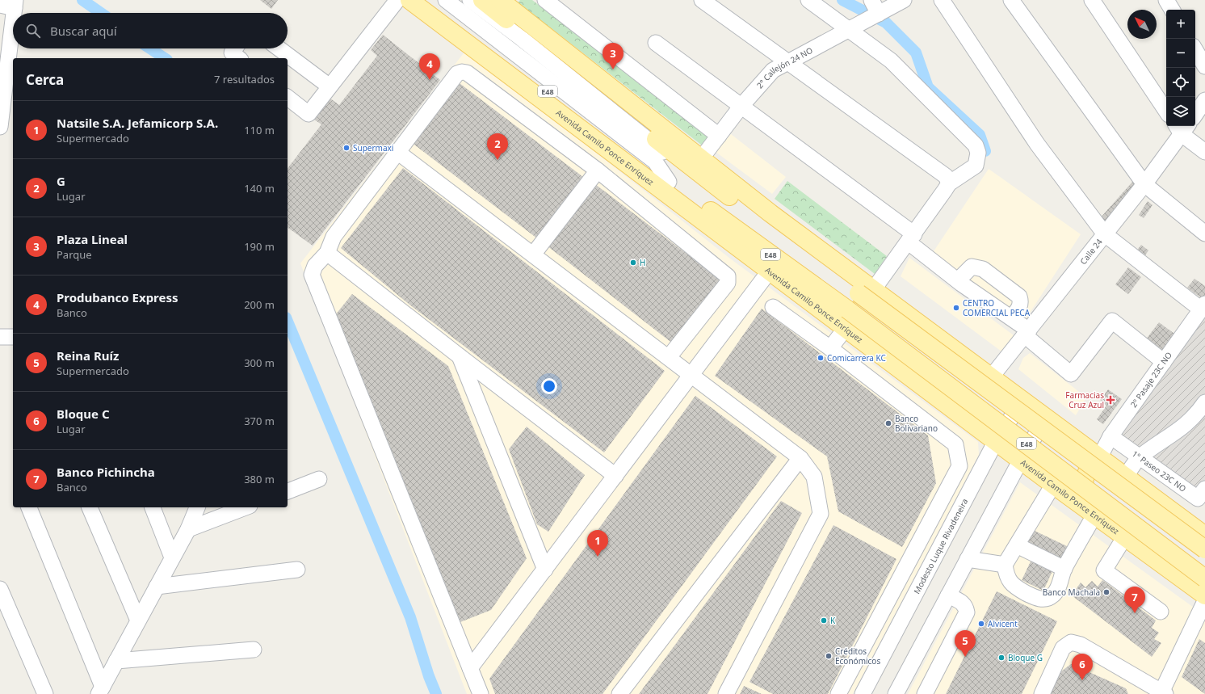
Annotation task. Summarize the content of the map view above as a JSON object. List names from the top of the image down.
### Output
{
  "streets": {
    "main road": ["E48", "Avenida Camilo Ponce Enríquez"],
    "street": [
      "2° Callejón 24 NO",
      "Calle 24",
      "2º Pasaje 23C NO",
      "1° Paseo 23C NO",
      "Modesto Luque Rivadeneira"
    ]
  },
  "crossings": [
    ["2° Callejón 24 NO", "E48"],
    ["E48", "Calle 24"],
    ["E48", "2º Pasaje 23C NO"],
    ["E48", "Modesto Luque Rivadeneira"],
    ["Avenida Camilo Ponce Enríquez", "Modesto Luque Rivadeneira"],
    ["2º Pasaje 23C NO", "1° Paseo 23C NO"]
  ],
  "places": {
    "other": [
      "Supermaxi",
      "H",
      "CENTRO COMERCIAL PECA",
      "Comicarrera KC",
      "Banco Bolivariano",
      "Banco Machala",
      "K",
      "Alvicent",
      "Créditos Económicos",
      "Bloque G"
    ],
    "health": ["Farmacias Cruz Azul"]
  },
  "north": "top left",
  "page": {
    "map_buttons": ["+", "−"],
    "search": "Buscar aquí",
    "pins": [
      "3",
      "4",
      "2",
      "1",
      "7",
      "5",
      "6"
    ],
    "heading": ["Cerca", "7 resultados"],
    "list": [
      {
        "mark": "1",
        "name": "Natsile S.A. Jefamicorp S.A.",
        "note": "Supermercado",
        "value": "110 m"
      },
      {
        "mark": "2",
        "name": "G",
        "note": "Lugar",
        "value": "140 m"
      },
      {
        "mark": "3",
        "name": "Plaza Lineal",
        "note": "Parque",
        "value": "190 m"
      },
      {
        "mark": "4",
        "name": "Produbanco Express",
        "note": "Banco",
        "value": "200 m"
      },
      {
        "mark": "5",
        "name": "Reina Ruíz",
        "note": "Supermercado",
        "value": "300 m"
      },
      {
        "mark": "6",
        "name": "Bloque C",
        "note": "Lugar",
        "value": "370 m"
      },
      {
        "mark": "7",
        "name": "Banco Pichincha",
        "note": "Banco",
        "value": "380 m"
      }
    ]
  }
}
